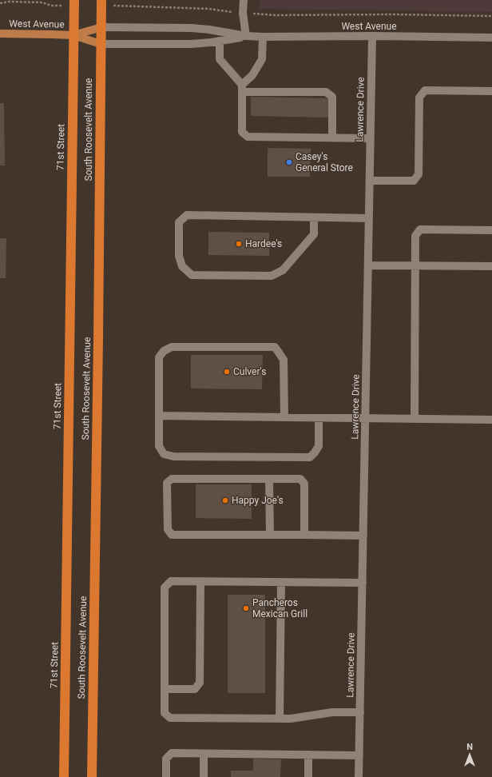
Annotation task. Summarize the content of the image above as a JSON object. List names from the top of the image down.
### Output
{
  "streets": {
    "highway": ["South Roosevelt Avenue", "71st Street"],
    "main road": ["West Avenue"],
    "street": ["Lawrence Drive"]
  },
  "crossings": [
    ["West Avenue", "Lawrence Drive"],
    ["West Avenue", "South Roosevelt Avenue"],
    ["West Avenue", "71st Street"]
  ],
  "places": [
    "Casey's General Store",
    "Hardee's",
    "Culver's",
    "Happy Joe's",
    "Pancheros Mexican Grill"
  ],
  "north": "top"
}
